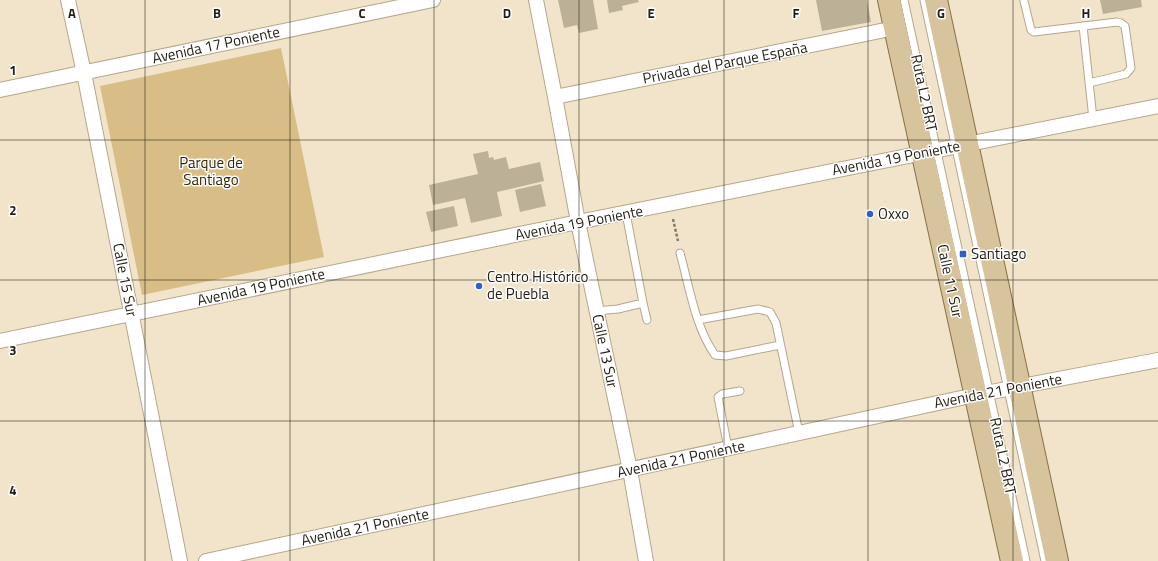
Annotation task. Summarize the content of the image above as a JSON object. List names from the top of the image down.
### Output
{
  "streets": {
    "main road": ["Calle 11 Sur"],
    "street": [
      "Avenida 17 Poniente",
      "Privada del Parque España",
      "Avenida 19 Poniente",
      "Calle 15 Sur",
      "Calle 13 Sur",
      "Avenida 21 Poniente"
    ],
    "lane": ["Ruta L2 BRT"]
  },
  "crossings": [
    ["Avenida 17 Poniente", "Calle 15 Sur"],
    ["Privada del Parque España", "Calle 11 Sur"],
    ["Privada del Parque España", "Calle 13 Sur"],
    ["Ruta L2 BRT", "Avenida 19 Poniente"],
    ["Ruta L2 BRT", "Calle 11 Sur"],
    ["Ruta L2 BRT", "Avenida 21 Poniente"],
    ["Avenida 19 Poniente", "Calle 15 Sur"],
    ["Avenida 19 Poniente", "Calle 11 Sur"],
    ["Avenida 19 Poniente", "Calle 13 Sur"],
    ["Calle 11 Sur", "Avenida 21 Poniente"],
    ["Calle 13 Sur", "Avenida 21 Poniente"]
  ],
  "parks": ["Parque de Santiago"],
  "places": {
    "other": ["Oxxo", "Centro Histórico de Puebla"],
    "transit": ["Santiago"]
  },
  "grid": {
    "columns": [
      "A",
      "B",
      "C",
      "D",
      "E",
      "F",
      "G",
      "H"
    ],
    "rows": [
      "1",
      "2",
      "3",
      "4"
    ]
  }
}
